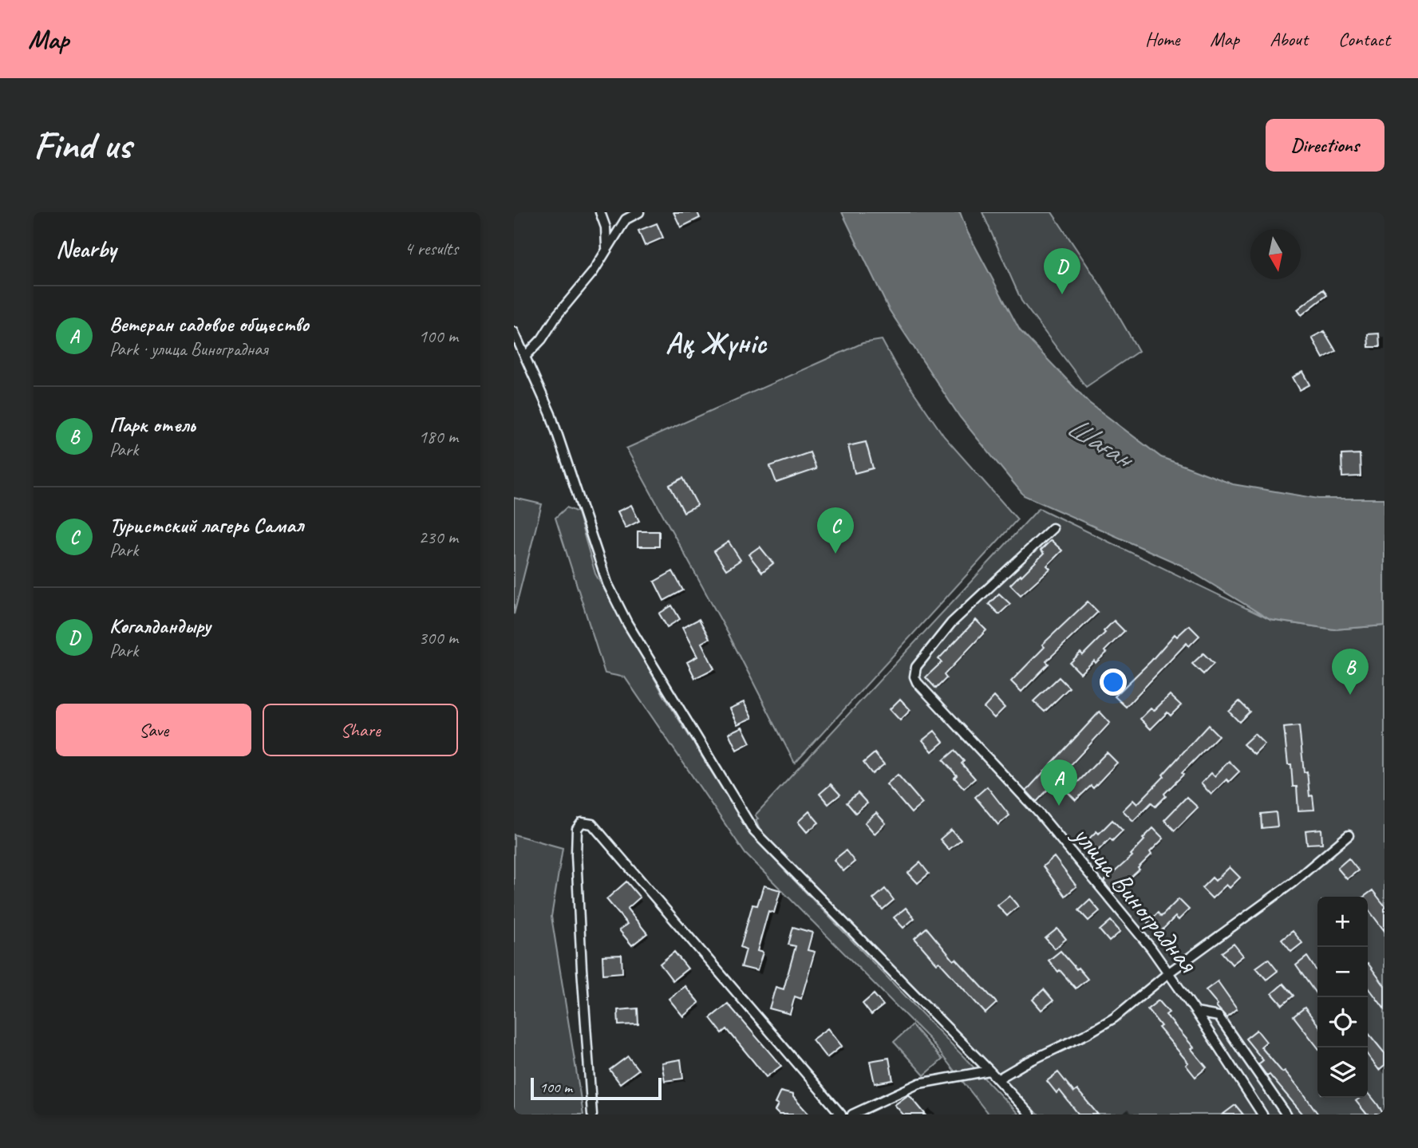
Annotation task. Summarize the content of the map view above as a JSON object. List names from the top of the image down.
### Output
{
  "streets": {
    "street": ["улица Виноградная"]
  },
  "districts": ["Ақ Жүніс"],
  "water": ["Шаған"],
  "scale_bar": "100 m",
  "north": "bottom",
  "page": {
    "header": "Map",
    "nav": [
      "Home",
      "Map",
      "About",
      "Contact"
    ],
    "buttons": [
      "Directions",
      ["Save", "Share"]
    ],
    "title": "Find us",
    "heading": ["Nearby", "4 results"],
    "pins": [
      "D",
      "C",
      "B",
      "A"
    ],
    "list": [
      {
        "mark": "A",
        "name": "Ветеран садовое общество",
        "note": "Park · улица Виноградная",
        "value": "100 m"
      },
      {
        "mark": "B",
        "name": "Парк отель",
        "note": "Park",
        "value": "180 m"
      },
      {
        "mark": "C",
        "name": "Туристский лагерь Самал",
        "note": "Park",
        "value": "230 m"
      },
      {
        "mark": "D",
        "name": "Көгалдандыру",
        "note": "Park",
        "value": "300 m"
      }
    ],
    "map_buttons": ["+", "−"],
    "scale": "100 m"
  }
}
